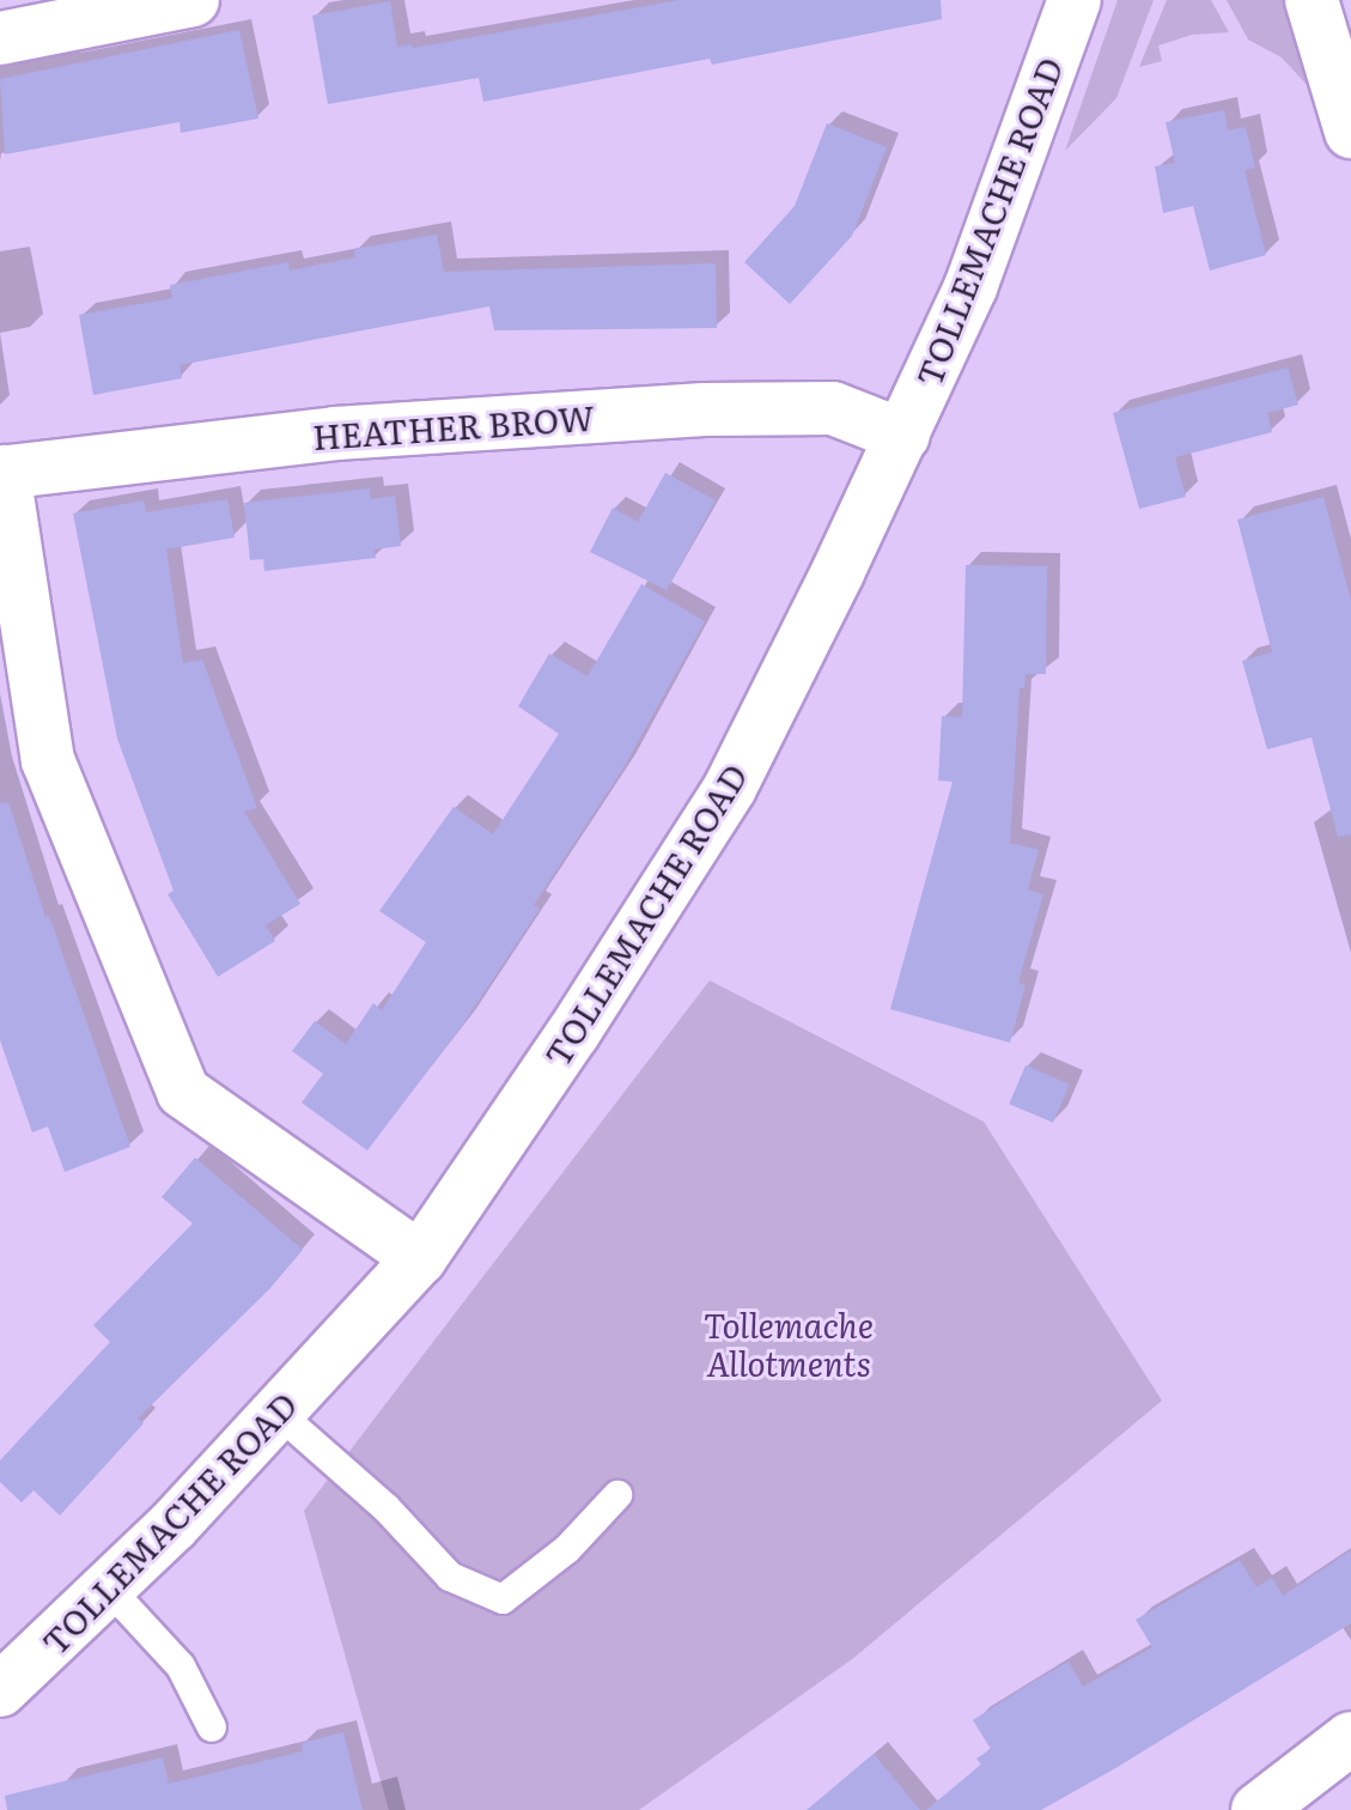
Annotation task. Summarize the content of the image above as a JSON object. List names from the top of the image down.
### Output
{
  "streets": {
    "street": ["TOLLEMACHE ROAD", "HEATHER BROW"]
  },
  "crossings": [
    ["TOLLEMACHE ROAD", "HEATHER BROW"]
  ],
  "parks": ["Tollemache Allotments"]
}
